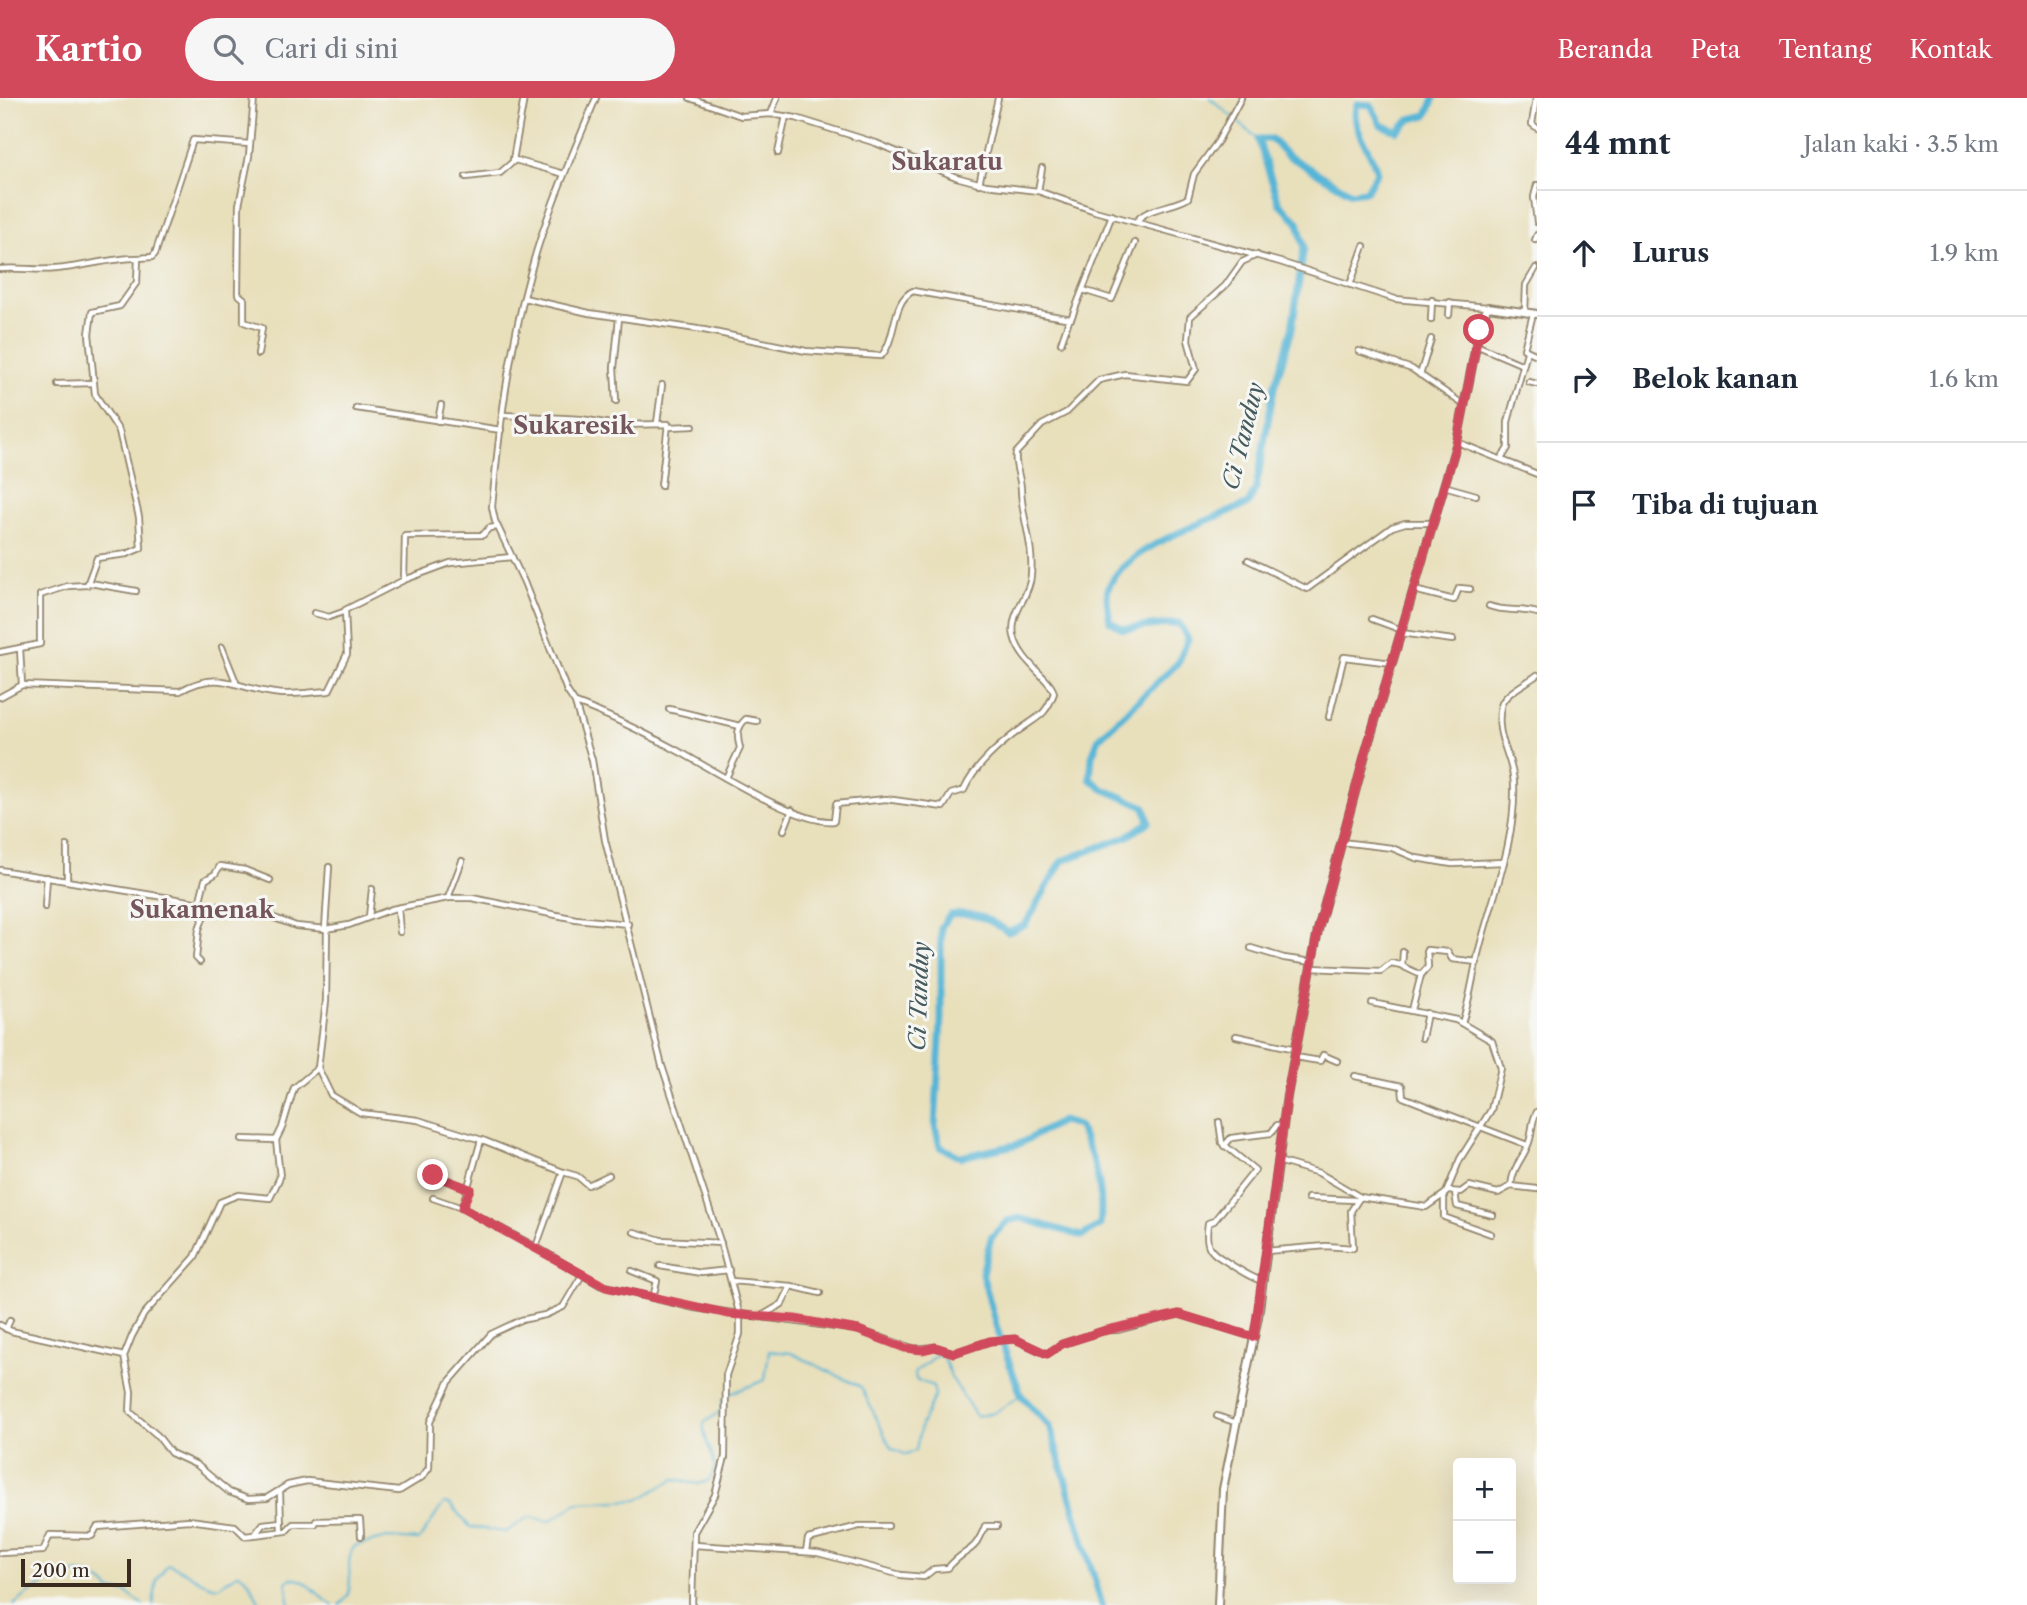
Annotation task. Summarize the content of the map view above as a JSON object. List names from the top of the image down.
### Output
{
  "districts": ["Sukaratu", "Sukaresik", "Sukamenak"],
  "water": ["Ci Tanduy"],
  "scale_bar": "200 m",
  "page": {
    "header": "Kartio",
    "search": "Cari di sini",
    "nav": [
      "Beranda",
      "Peta",
      "Tentang",
      "Kontak"
    ],
    "heading": ["44 mnt", "Jalan kaki · 3.5 km"],
    "list": [
      ["Lurus", "1.9 km"],
      ["Belok kanan", "1.6 km"],
      "Tiba di tujuan"
    ],
    "map_buttons": ["+", "−"],
    "scale": "200 m"
  }
}
